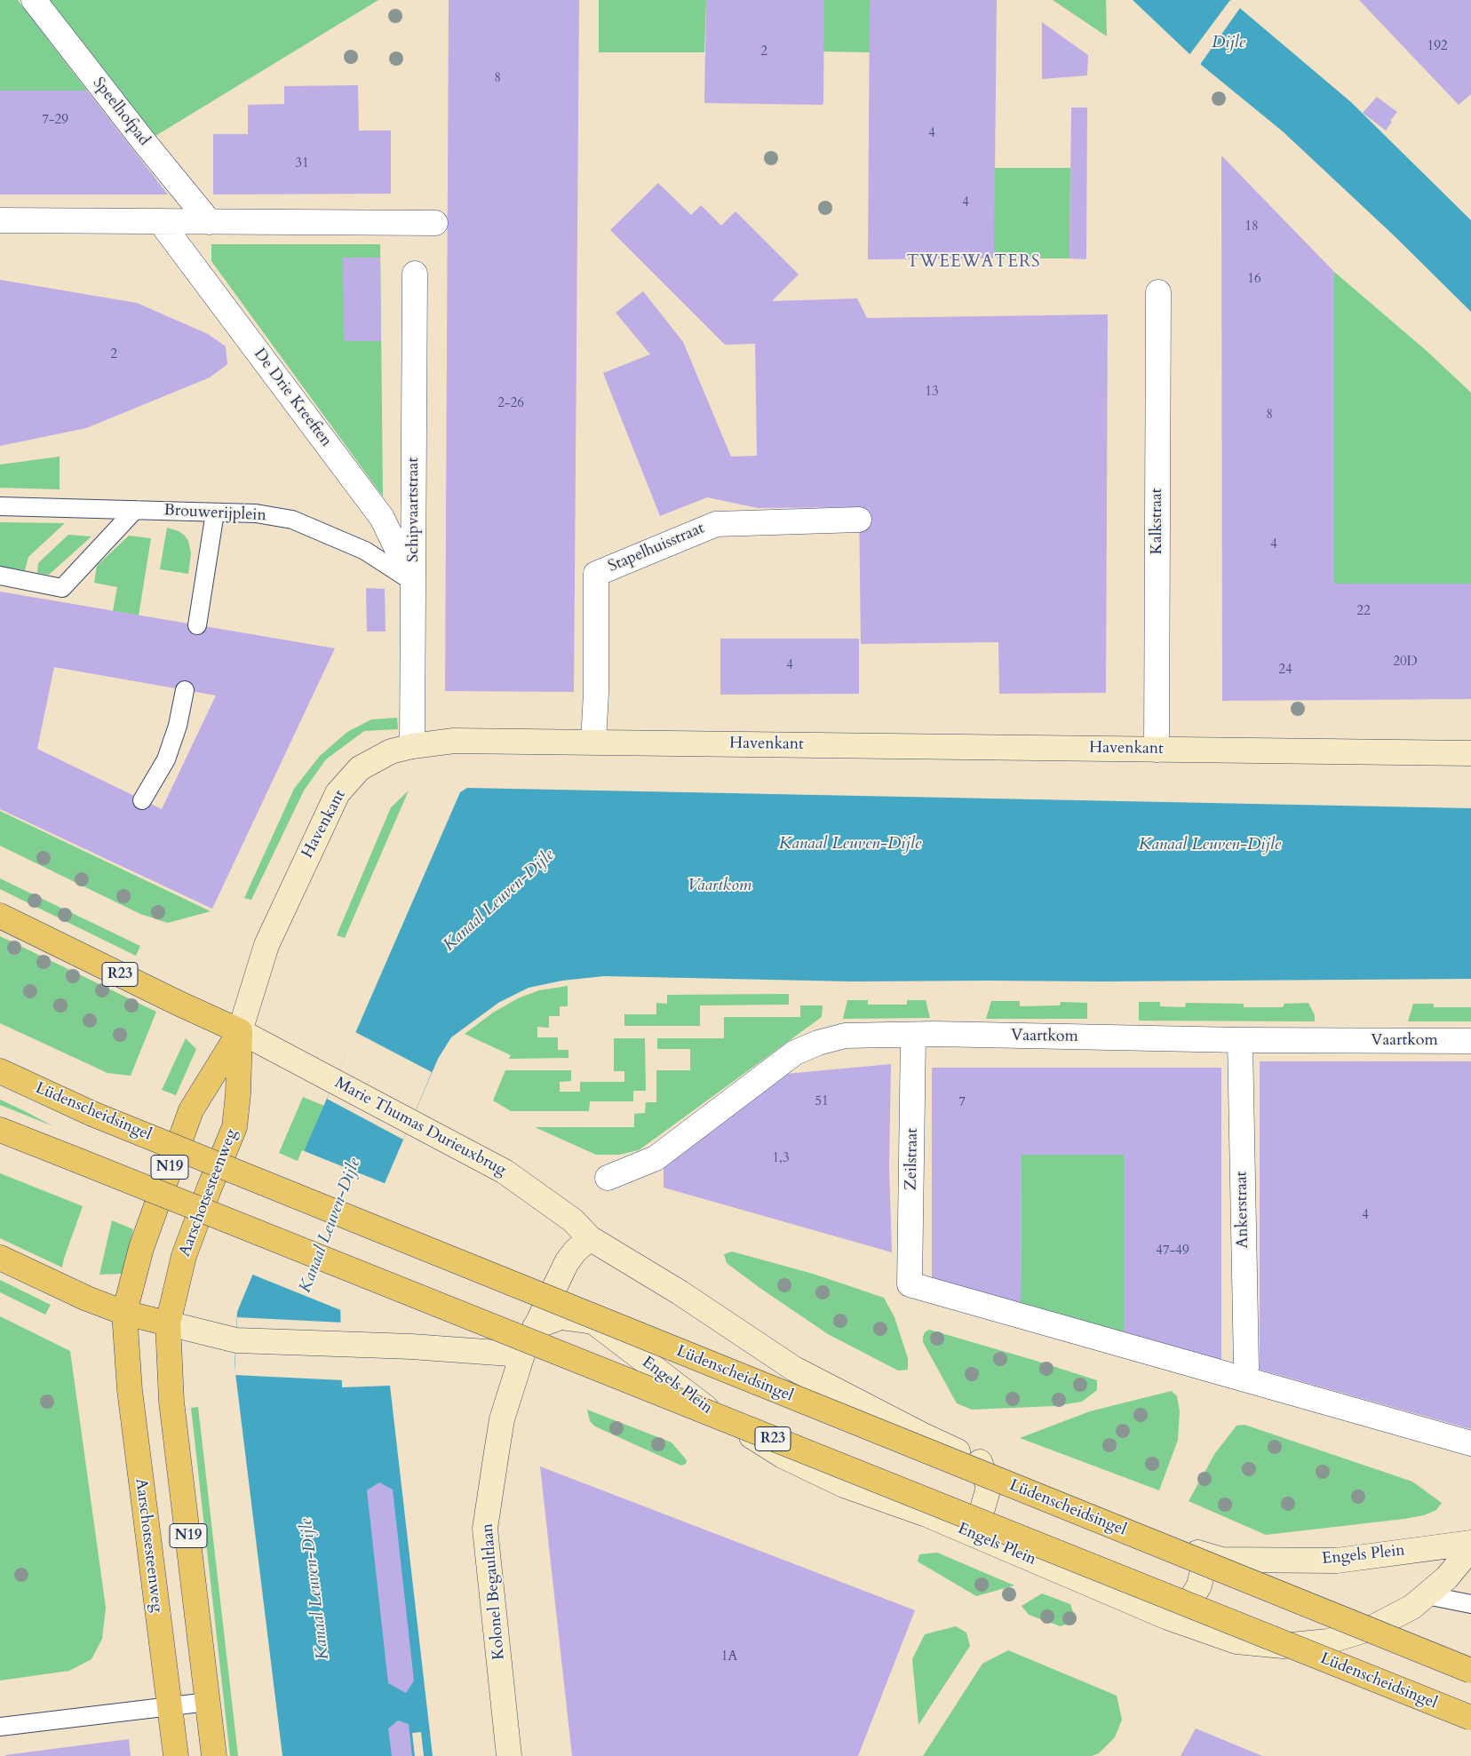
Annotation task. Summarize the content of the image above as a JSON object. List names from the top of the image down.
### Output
{
  "streets": {
    "main road": [
      "R23",
      "Lüdenscheidsingel",
      "N19",
      "Aarschotsesteenweg"
    ],
    "street": [
      "Speelhofpad",
      "De Drie Kreeften",
      "Schipvaartstraat",
      "Kalkstraat",
      "Stapelhuisstraat",
      "Havenkant",
      "Vaartkom",
      "Marie Thumas Durieuxbrug",
      "Zeilstraat",
      "Ankerstraat",
      "Engels Plein",
      "Kolonel Begaultlaan"
    ],
    "lane": ["Brouwerijplein"]
  },
  "crossings": [
    ["De Drie Kreeften", "Schipvaartstraat"],
    ["De Drie Kreeften", "Brouwerijplein"],
    ["Schipvaartstraat", "Brouwerijplein"],
    ["Schipvaartstraat", "Havenkant"],
    ["Kalkstraat", "Havenkant"],
    ["Stapelhuisstraat", "Havenkant"],
    ["Havenkant", "R23"],
    ["Havenkant", "Marie Thumas Durieuxbrug"],
    ["Havenkant", "Aarschotsesteenweg"],
    ["R23", "Marie Thumas Durieuxbrug"],
    ["R23", "Aarschotsesteenweg"],
    ["Vaartkom", "Zeilstraat"],
    ["Vaartkom", "Ankerstraat"],
    ["Marie Thumas Durieuxbrug", "Aarschotsesteenweg"],
    ["Marie Thumas Durieuxbrug", "Engels Plein"],
    ["Zeilstraat", "Ankerstraat"],
    ["Engels Plein", "Kolonel Begaultlaan"]
  ],
  "districts": ["TWEEWATERS"],
  "water": ["Dijle", "Kanaal Leuven-Dijle", "Vaartkom"],
  "house_numbers": [
    "192",
    "2",
    "8",
    "7-29",
    "4",
    "31",
    "4",
    "18",
    "16",
    "2",
    "13",
    "2-26",
    "8",
    "4",
    "22",
    "20D",
    "4",
    "24",
    "51",
    "7",
    "1,3",
    "4",
    "47-49",
    "1A"
  ]
}
